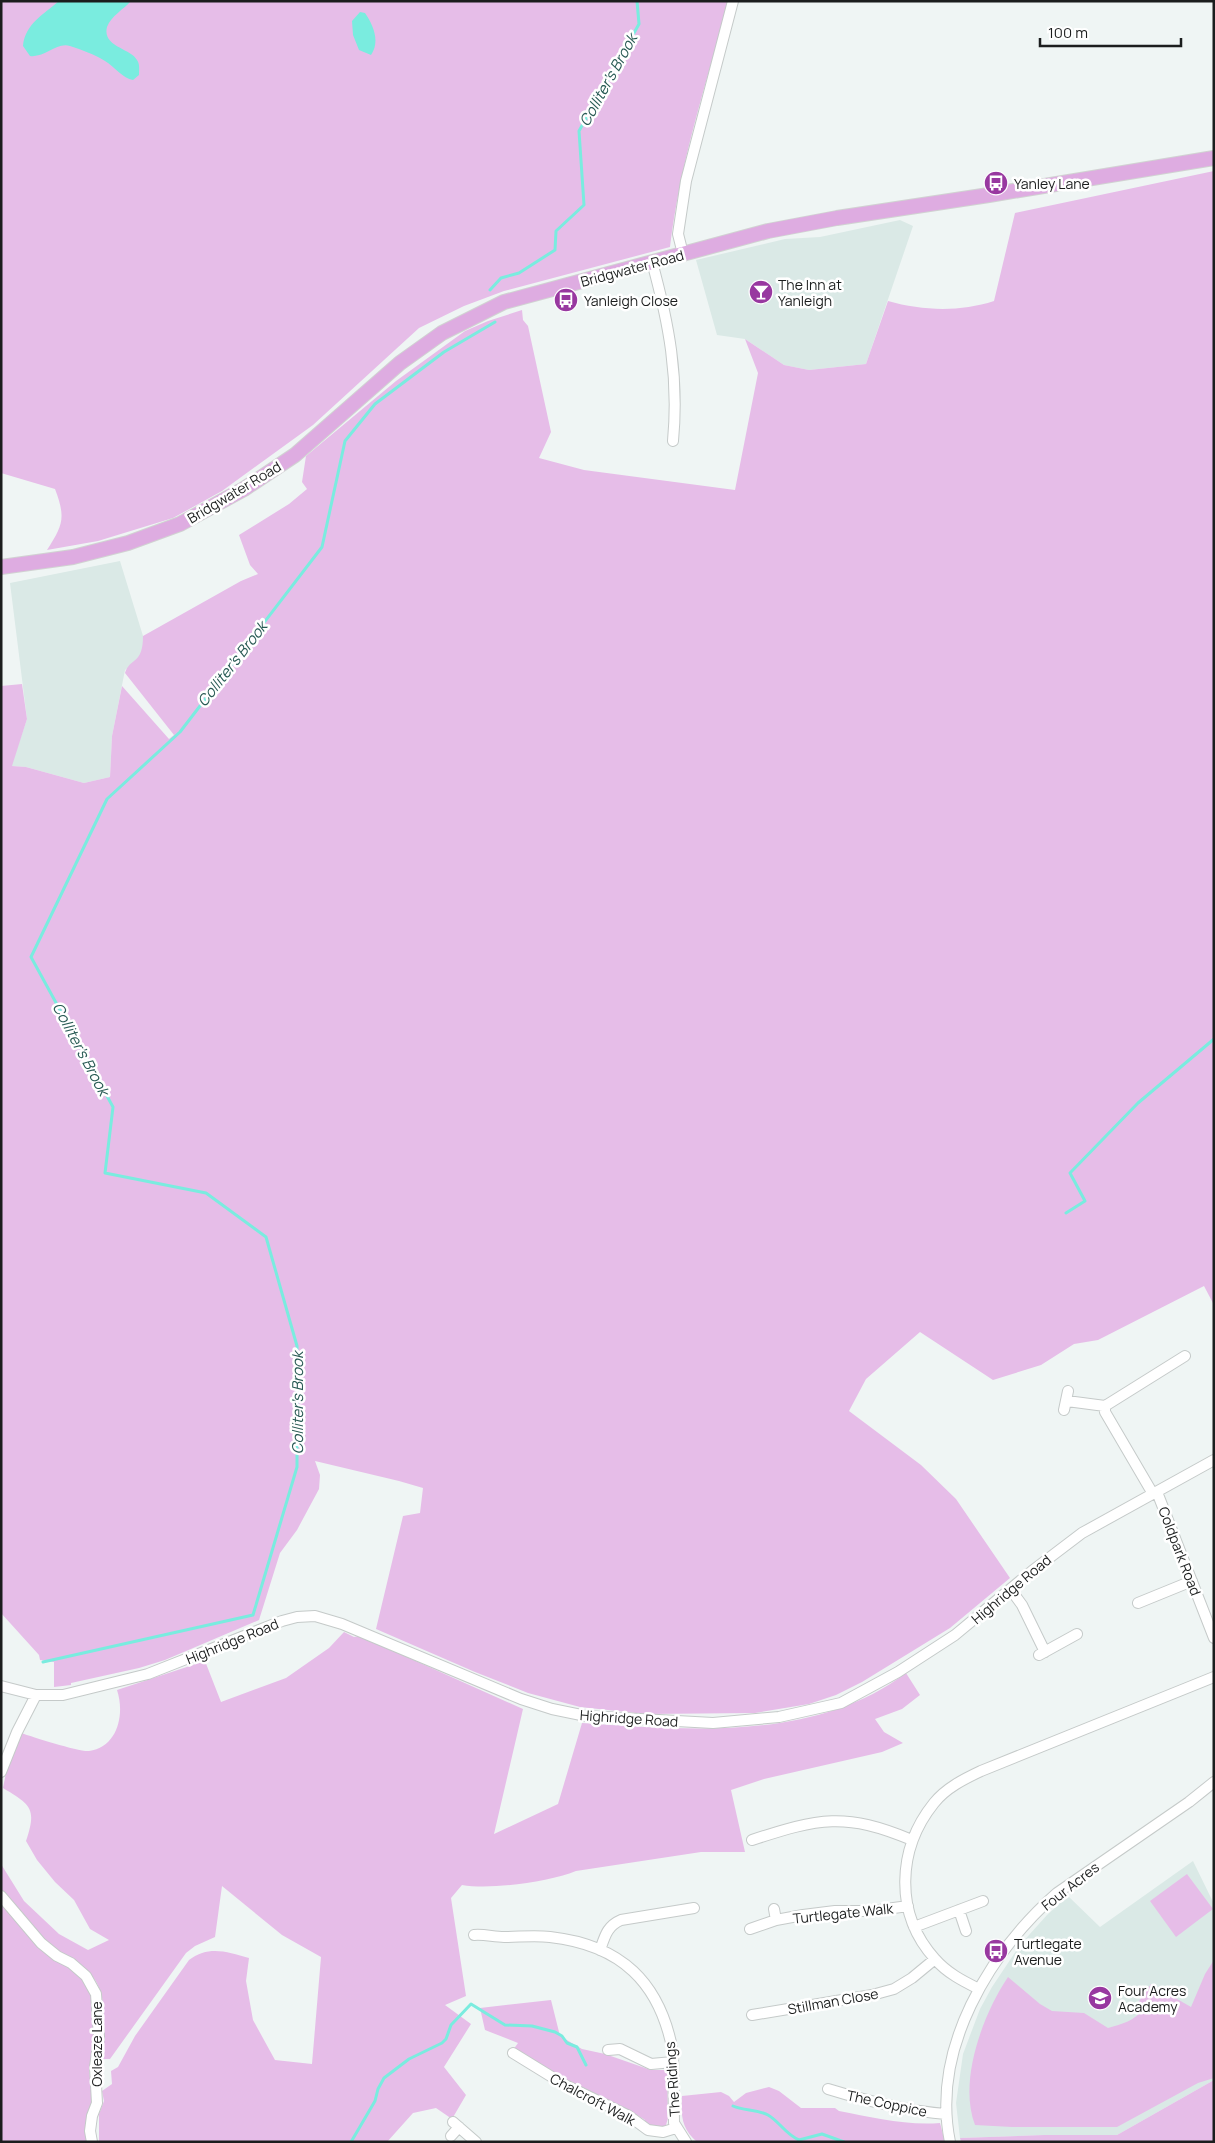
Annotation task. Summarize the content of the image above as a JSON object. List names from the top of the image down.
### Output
{
  "streets": {
    "highway": ["Bridgwater Road"],
    "street": [
      "Coldpark Road",
      "Highridge Road",
      "Four Acres",
      "Turtlegate Walk",
      "Stillman Close",
      "Oxleaze Lane",
      "The Ridings",
      "Chalcroft Walk",
      "The Coppice"
    ]
  },
  "crossings": [
    ["Coldpark Road", "Highridge Road"],
    ["Four Acres", "The Coppice"],
    ["The Ridings", "Chalcroft Walk"]
  ],
  "water": ["Colliter's Brook"],
  "places": {
    "bus stop": ["Yanley Lane", "Yanleigh Close", "Turtlegate Avenue"],
    "bar": ["The Inn at Yanleigh"],
    "school or university": ["Four Acres Academy"]
  },
  "scale_bar": "100 m"
}
